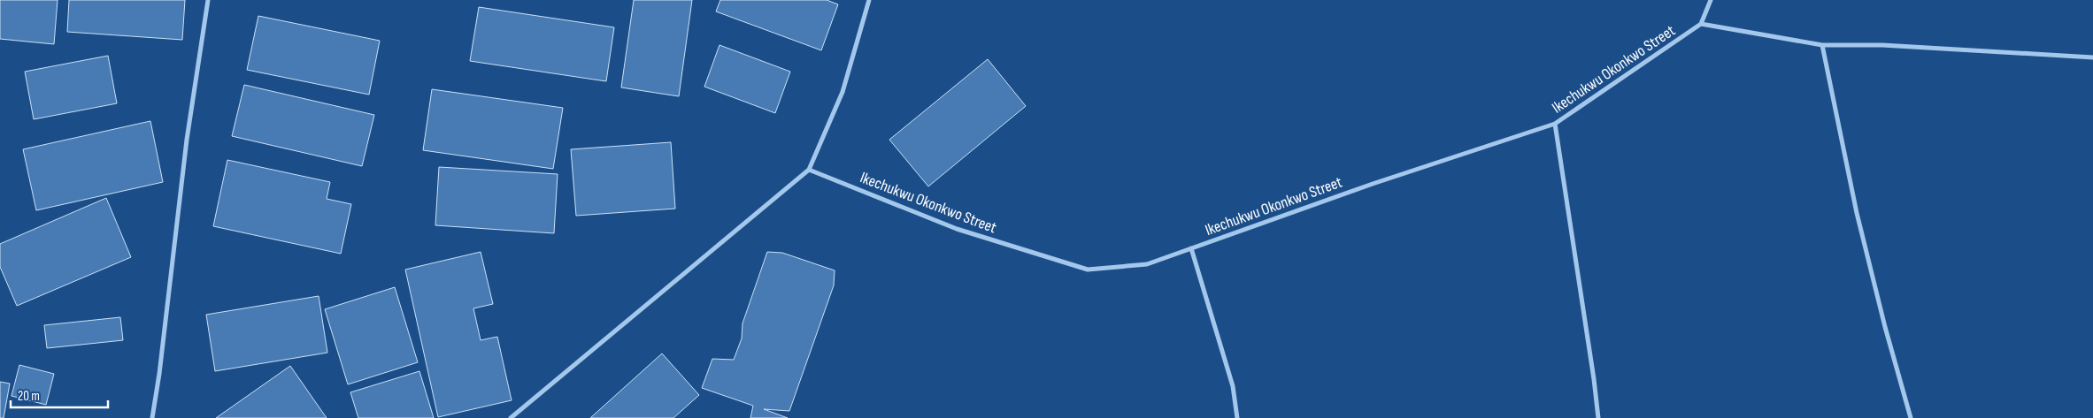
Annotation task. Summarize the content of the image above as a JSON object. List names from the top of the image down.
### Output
{
  "streets": {
    "street": ["Ikechukwu Okonkwo Street"]
  },
  "scale_bar": "20 m"
}
